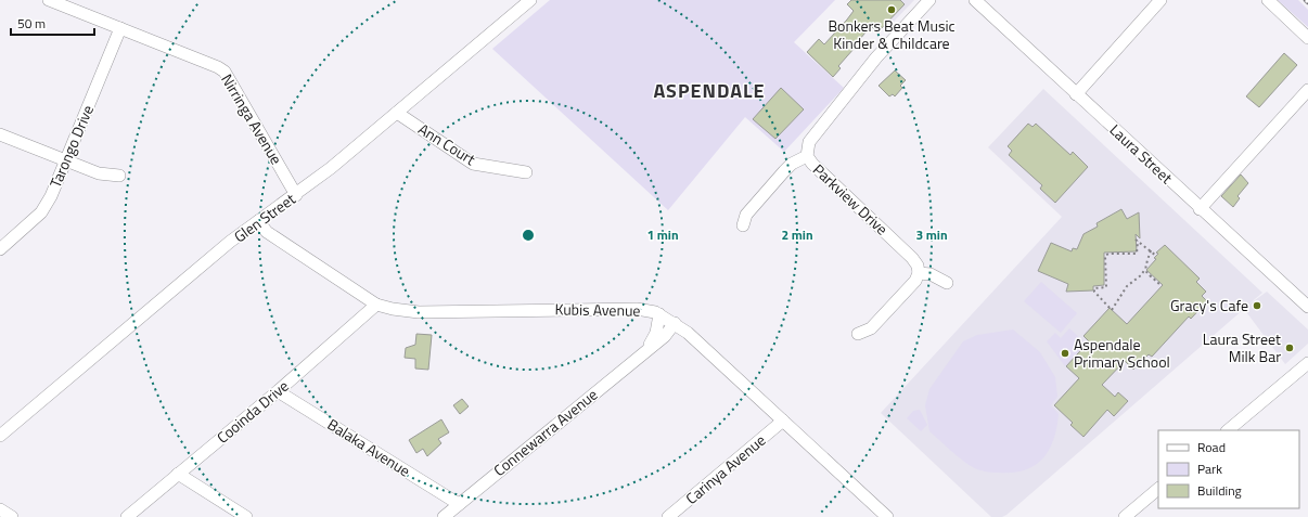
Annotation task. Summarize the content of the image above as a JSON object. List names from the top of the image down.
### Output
{
  "streets": {
    "street": [
      "Nirringa Avenue",
      "Ann Court",
      "Tarongo Drive",
      "Laura Street",
      "Parkview Drive",
      "Glen Street",
      "Kubis Avenue",
      "Cooinda Drive",
      "Connewarra Avenue",
      "Balaka Avenue",
      "Carinya Avenue"
    ]
  },
  "crossings": [
    ["Nirringa Avenue", "Tarongo Drive"],
    ["Nirringa Avenue", "Glen Street"],
    ["Ann Court", "Glen Street"],
    ["Glen Street", "Kubis Avenue"],
    ["Kubis Avenue", "Cooinda Drive"],
    ["Kubis Avenue", "Connewarra Avenue"],
    ["Kubis Avenue", "Carinya Avenue"],
    ["Cooinda Drive", "Balaka Avenue"],
    ["Connewarra Avenue", "Balaka Avenue"]
  ],
  "districts": ["ASPENDALE"],
  "places": [
    "Bonkers Beat Music Kinder & Childcare",
    "Gracy's Cafe",
    "Laura Street Milk Bar",
    "Aspendale Primary School"
  ],
  "legend": ["Road", "Park", "Building"],
  "scale_bar": "50 m",
  "rings": ["1 min", "2 min", "3 min"]
}
